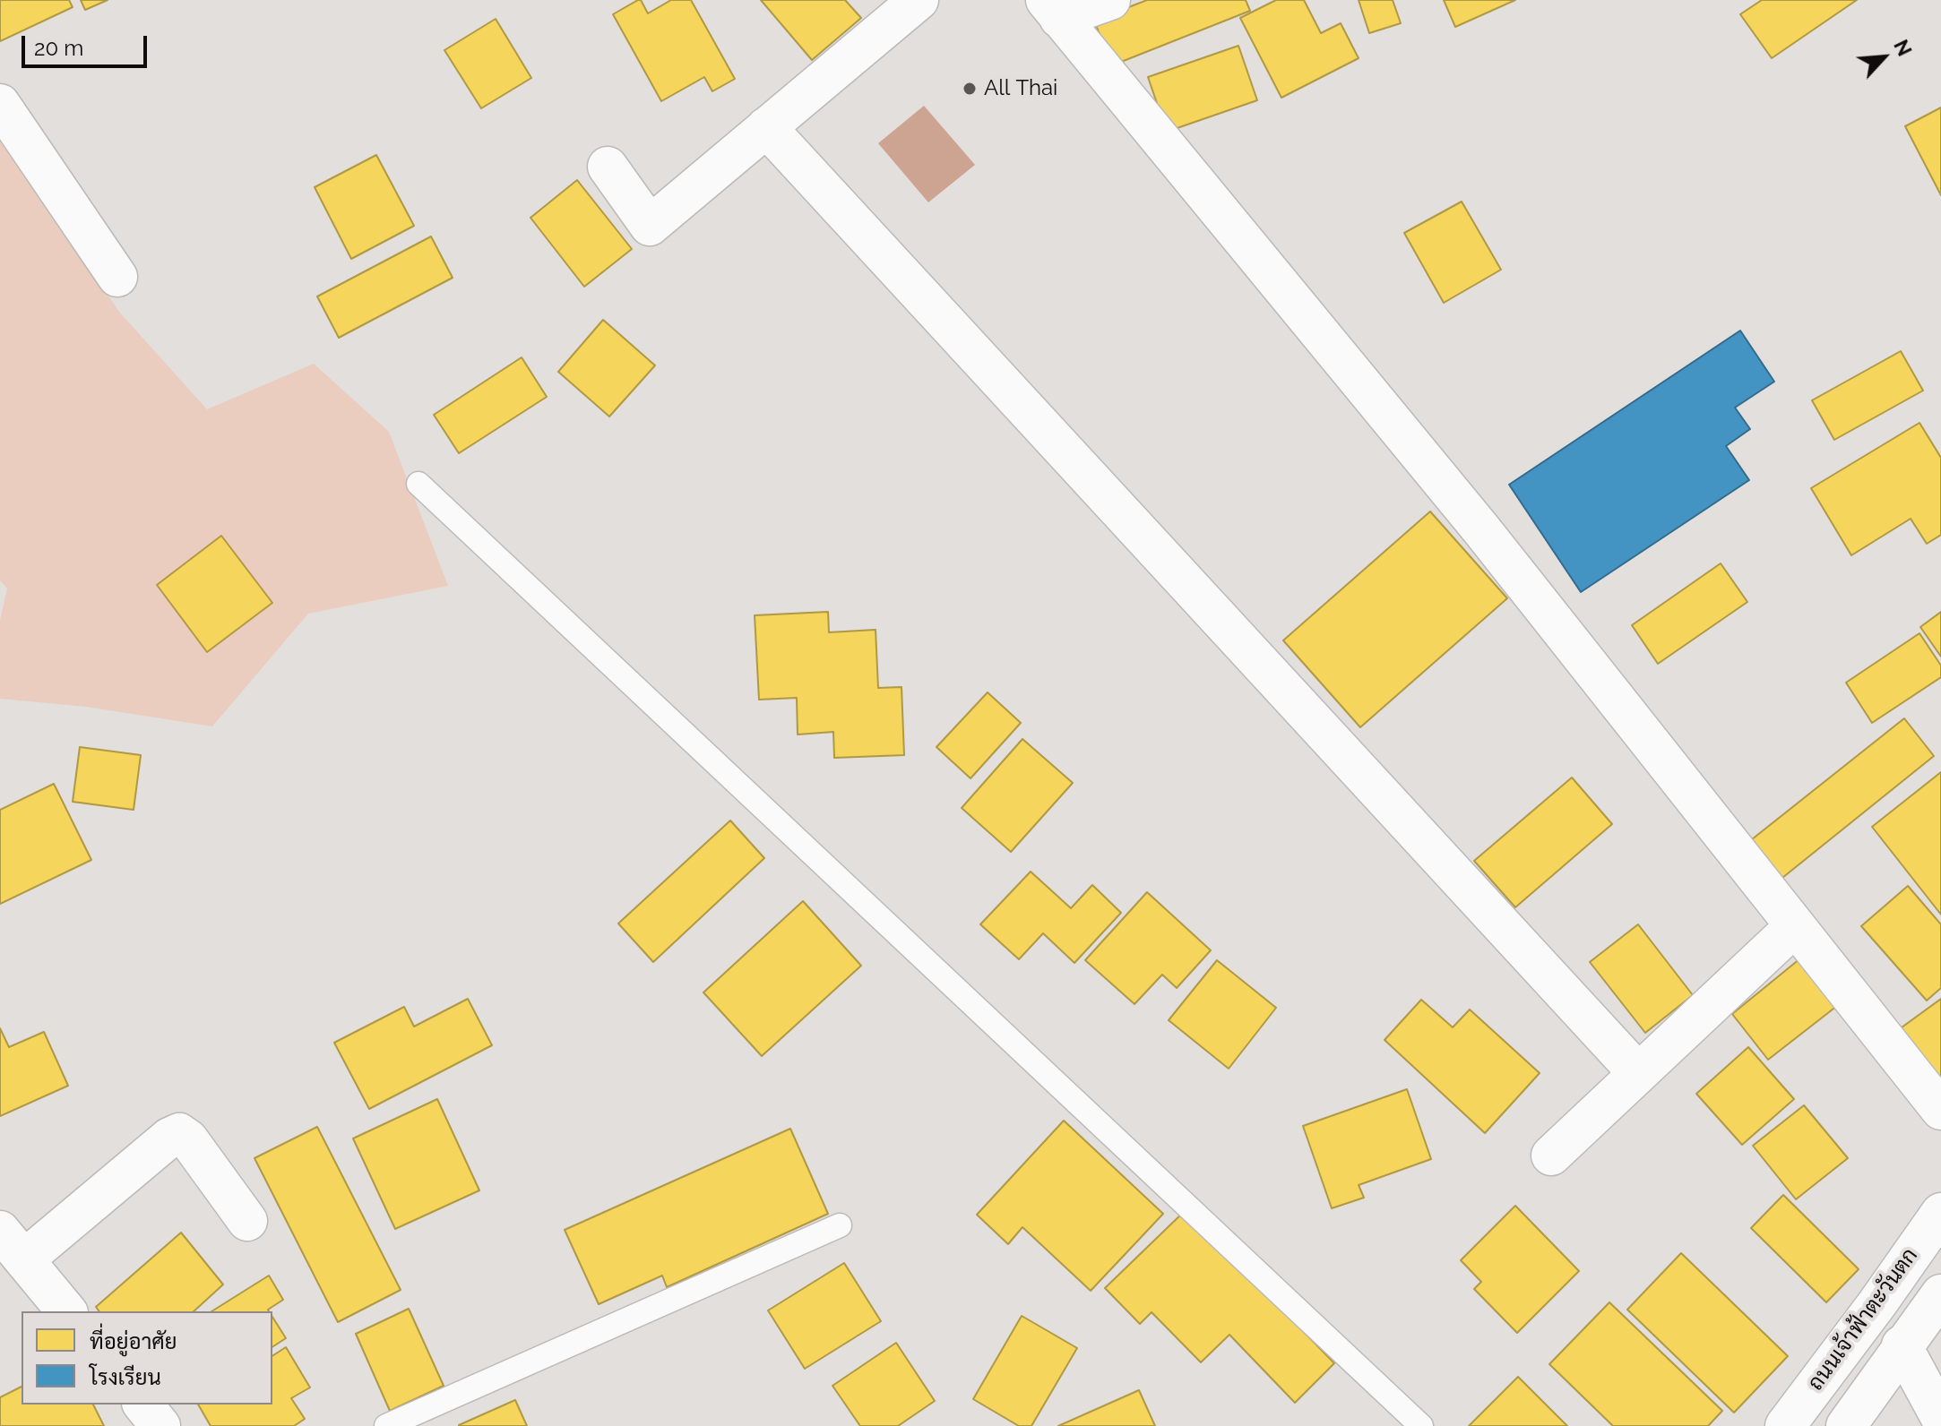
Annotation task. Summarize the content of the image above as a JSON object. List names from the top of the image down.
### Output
{
  "streets": {
    "street": ["ถนนเจ้าฟ้าตะวันตก"]
  },
  "places": ["All Thai"],
  "legend": ["ที่อยู่อาศัย", "โรงเรียน"],
  "scale_bar": "20 m",
  "north": "top right"
}
